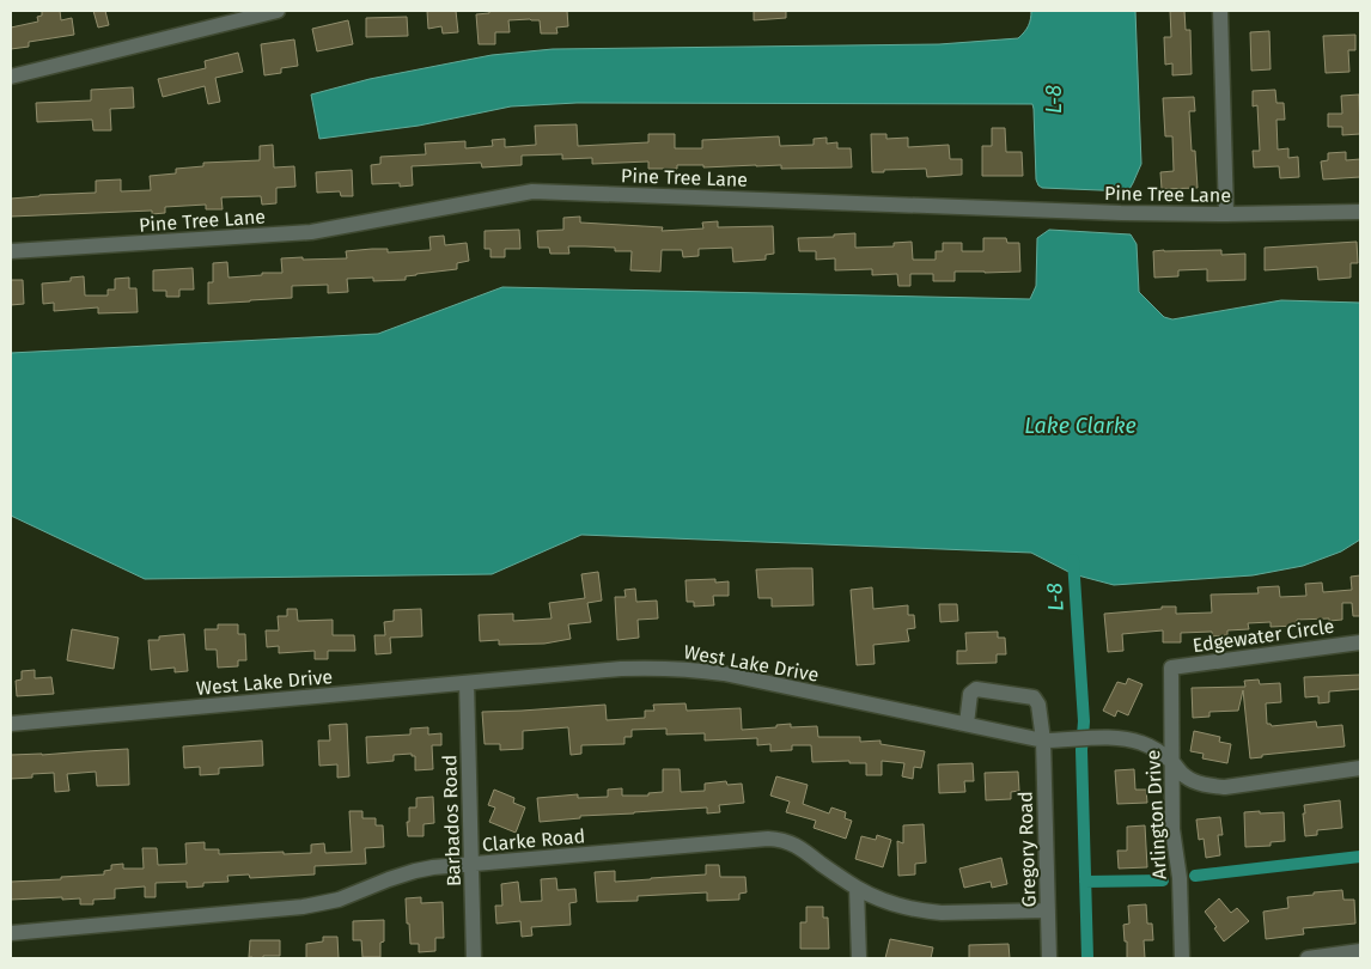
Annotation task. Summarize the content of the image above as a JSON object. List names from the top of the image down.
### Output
{
  "streets": {
    "street": [
      "Pine Tree Lane",
      "Edgewater Circle",
      "West Lake Drive",
      "Arlington Drive",
      "Barbados Road",
      "Clarke Road",
      "Gregory Road"
    ]
  },
  "crossings": [
    ["Edgewater Circle", "Arlington Drive"],
    ["West Lake Drive", "Arlington Drive"],
    ["West Lake Drive", "Barbados Road"],
    ["West Lake Drive", "Gregory Road"],
    ["Barbados Road", "Clarke Road"],
    ["Clarke Road", "Gregory Road"]
  ],
  "water": ["L-8", "Lake Clarke"]
}
